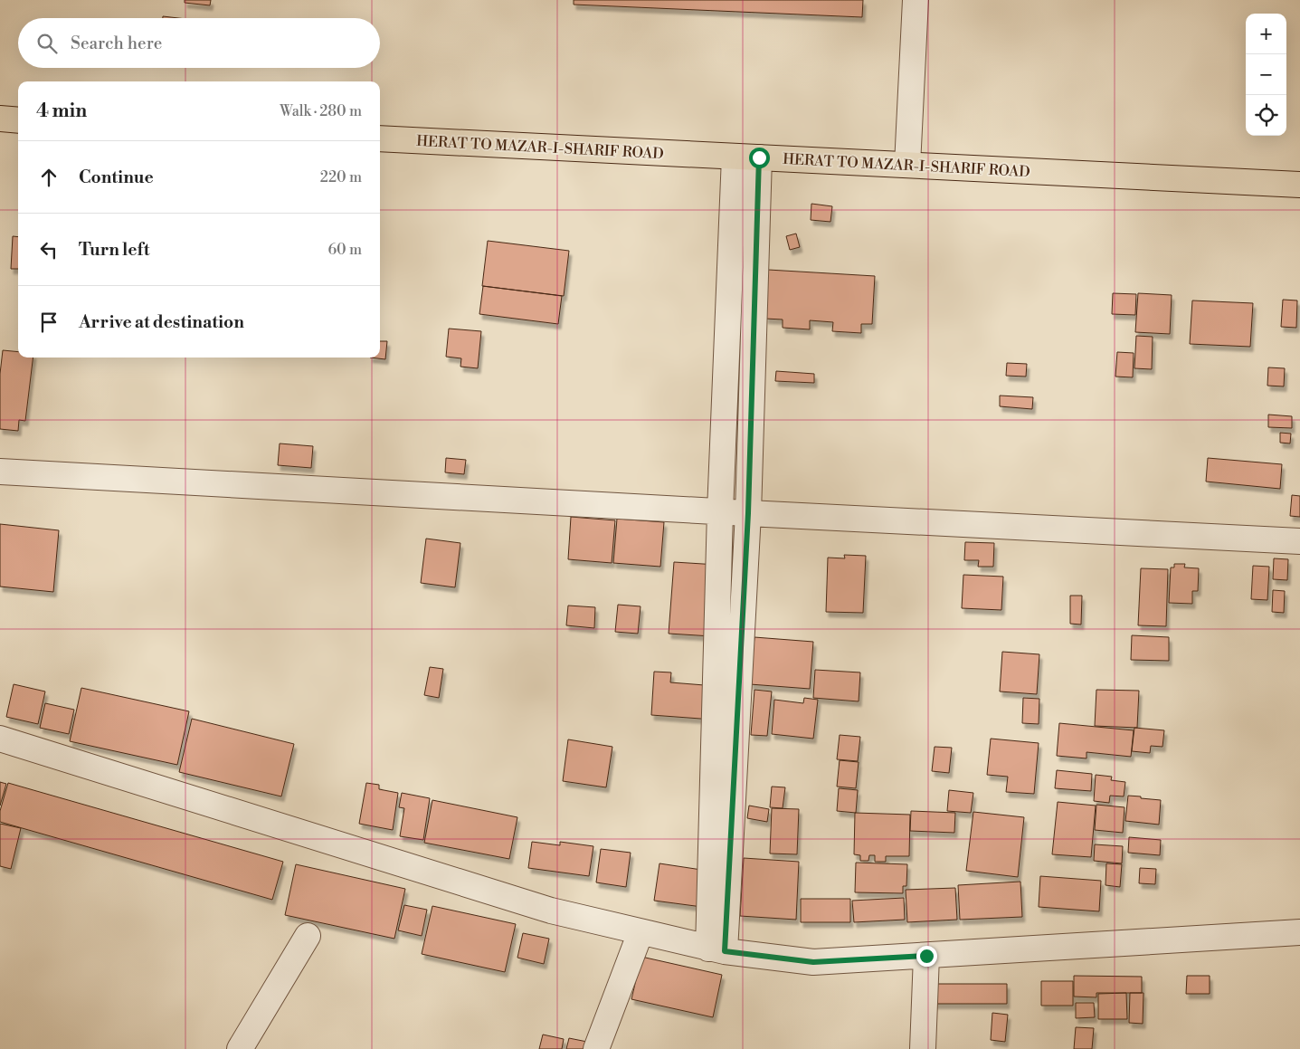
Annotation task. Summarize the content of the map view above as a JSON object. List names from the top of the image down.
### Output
{
  "streets": {
    "highway": ["HERAT TO MAZAR-I-SHARIF ROAD"]
  },
  "page": {
    "map_buttons": ["+", "−"],
    "search": "Search here",
    "heading": ["4 min", "Walk · 280 m"],
    "list": [
      ["Continue", "220 m"],
      ["Turn left", "60 m"],
      "Arrive at destination"
    ]
  }
}
